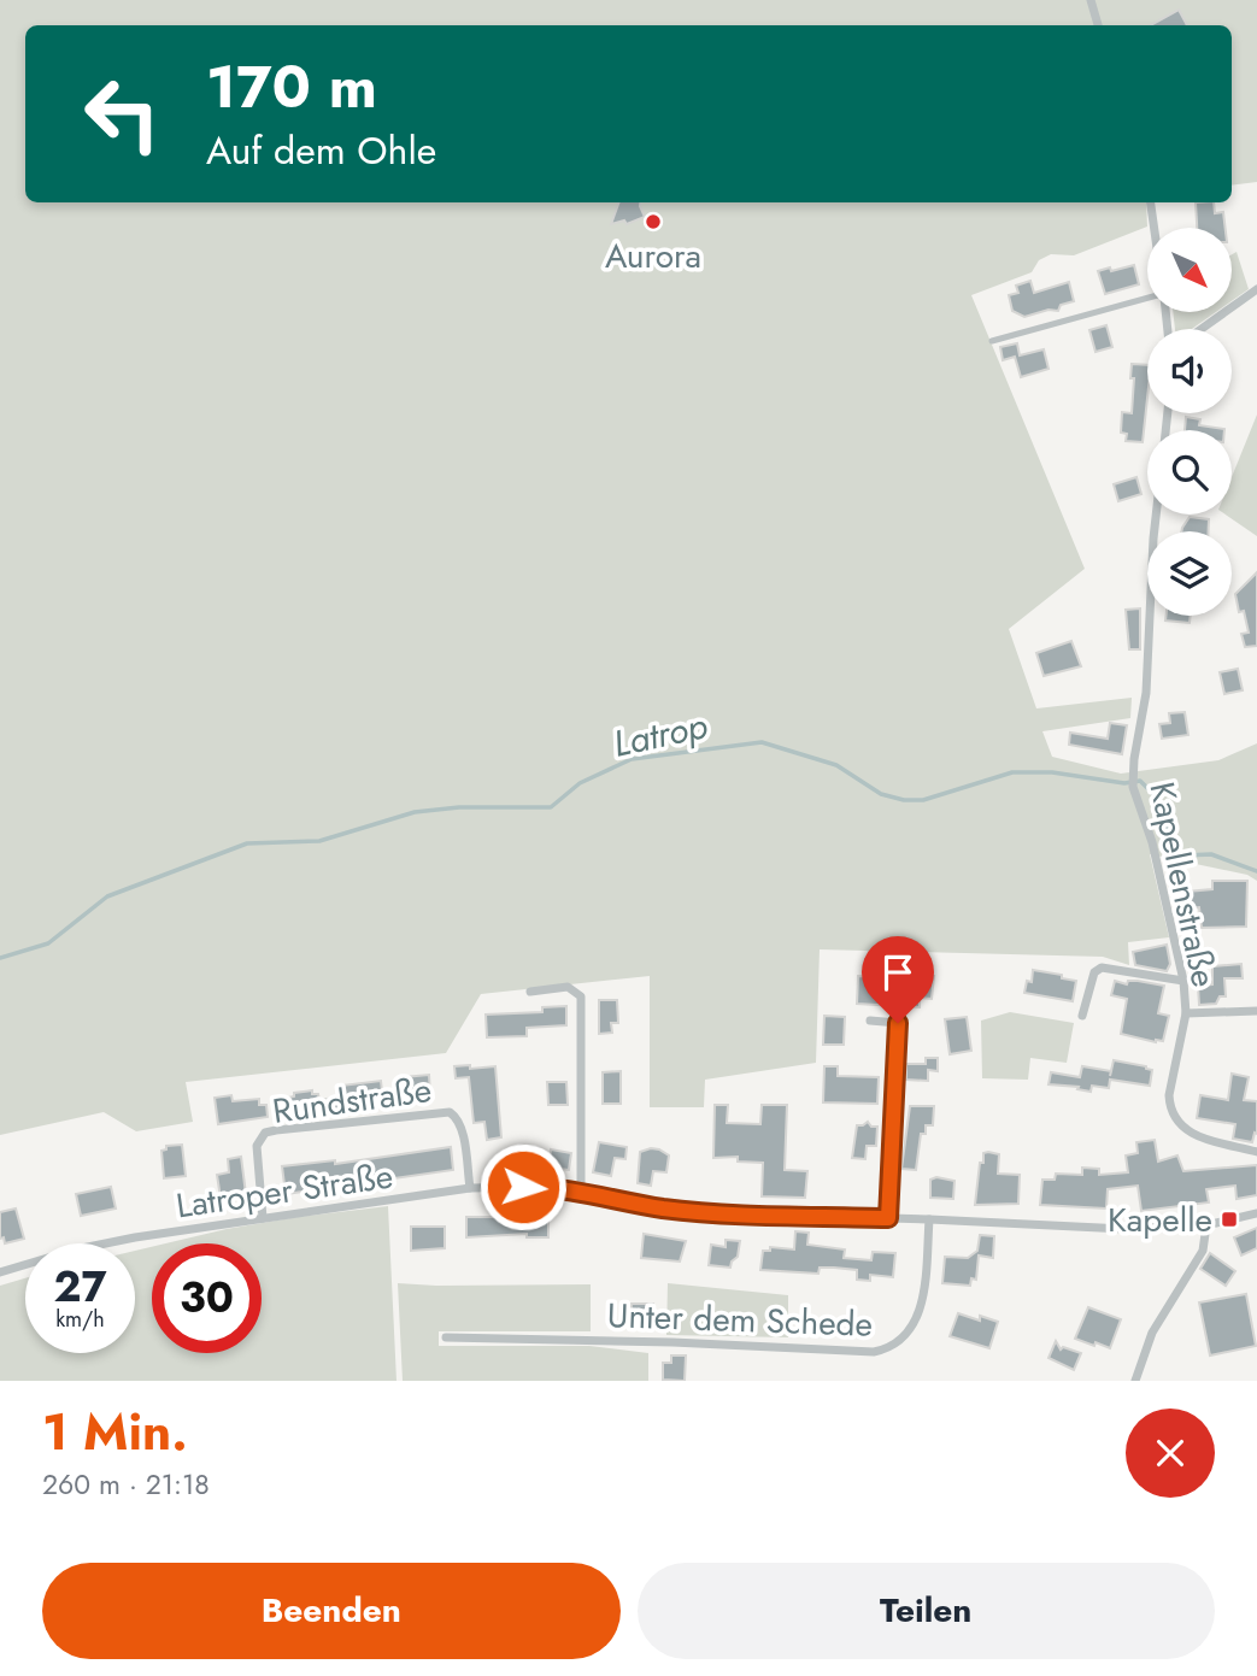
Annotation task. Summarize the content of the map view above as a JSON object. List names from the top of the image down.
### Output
{
  "streets": {
    "street": [
      "Kapellenstraße",
      "Rundstraße",
      "Latroper Straße",
      "Unter dem Schede"
    ]
  },
  "crossings": [
    ["Rundstraße", "Latroper Straße"],
    ["Latroper Straße", "Unter dem Schede"]
  ],
  "water": ["Latrop"],
  "places": {
    "other": ["Aurora"],
    "transit": ["Kapelle"]
  },
  "north": "bottom right",
  "page": {
    "turn": ["170 m", "Auf dem Ohle"],
    "speed": "27 km/h",
    "limit": "30",
    "heading": ["1 Min.", "260 m · 21:18"],
    "buttons": ["Beenden", "Teilen"]
  }
}
